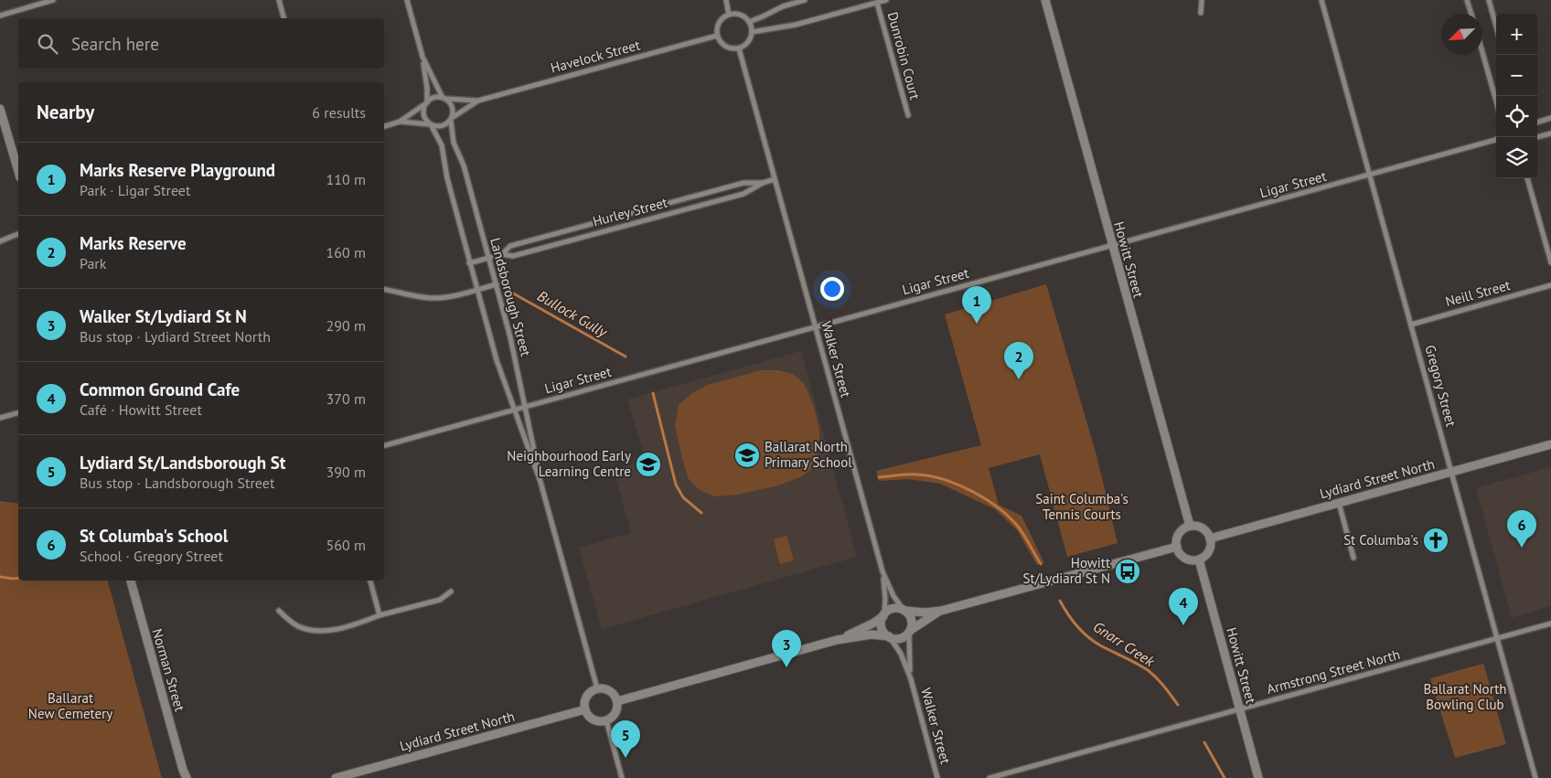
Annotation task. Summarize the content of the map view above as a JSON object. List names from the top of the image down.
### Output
{
  "streets": {
    "street": [
      "Dunrobin Court",
      "Havelock Street",
      "Ligar Street",
      "Hurley Street",
      "Howitt Street",
      "Neill Street",
      "Landsborough Street",
      "Walker Street",
      "Gregory Street",
      "Lydiard Street North",
      "Norman Street",
      "Armstrong Street North"
    ]
  },
  "crossings": [
    ["Havelock Street", "Landsborough Street"],
    ["Havelock Street", "Walker Street"],
    ["Ligar Street", "Howitt Street"],
    ["Ligar Street", "Landsborough Street"],
    ["Ligar Street", "Walker Street"],
    ["Ligar Street", "Gregory Street"],
    ["Hurley Street", "Landsborough Street"],
    ["Hurley Street", "Walker Street"],
    ["Howitt Street", "Lydiard Street North"],
    ["Howitt Street", "Armstrong Street North"],
    ["Neill Street", "Gregory Street"],
    ["Landsborough Street", "Lydiard Street North"],
    ["Gregory Street", "Lydiard Street North"],
    ["Gregory Street", "Armstrong Street North"]
  ],
  "water": ["Bullock Gully", "Gnarr Creek"],
  "parks": ["Saint Columba's Tennis Courts", "Ballarat North Bowling Club", "Ballarat New Cemetery"],
  "places": {
    "school or university": ["Ballarat North Primary School", "Neighbourhood Early Learning Centre"],
    "church": ["St Columba's"],
    "bus stop": ["Howitt St/Lydiard St N"]
  },
  "north": "bottom left",
  "page": {
    "map_buttons": ["+", "−"],
    "search": "Search here",
    "heading": ["Nearby", "6 results"],
    "list": [
      {
        "mark": "1",
        "name": "Marks Reserve Playground",
        "note": "Park · Ligar Street",
        "value": "110 m"
      },
      {
        "mark": "2",
        "name": "Marks Reserve",
        "note": "Park",
        "value": "160 m"
      },
      {
        "mark": "3",
        "name": "Walker St/Lydiard St N",
        "note": "Bus stop · Lydiard Street North",
        "value": "290 m"
      },
      {
        "mark": "4",
        "name": "Common Ground Cafe",
        "note": "Café · Howitt Street",
        "value": "370 m"
      },
      {
        "mark": "5",
        "name": "Lydiard St/Landsborough St",
        "note": "Bus stop · Landsborough Street",
        "value": "390 m"
      },
      {
        "mark": "6",
        "name": "St Columba's School",
        "note": "School · Gregory Street",
        "value": "560 m"
      }
    ],
    "pins": [
      "1",
      "2",
      "6",
      "4",
      "3",
      "5"
    ]
  }
}
